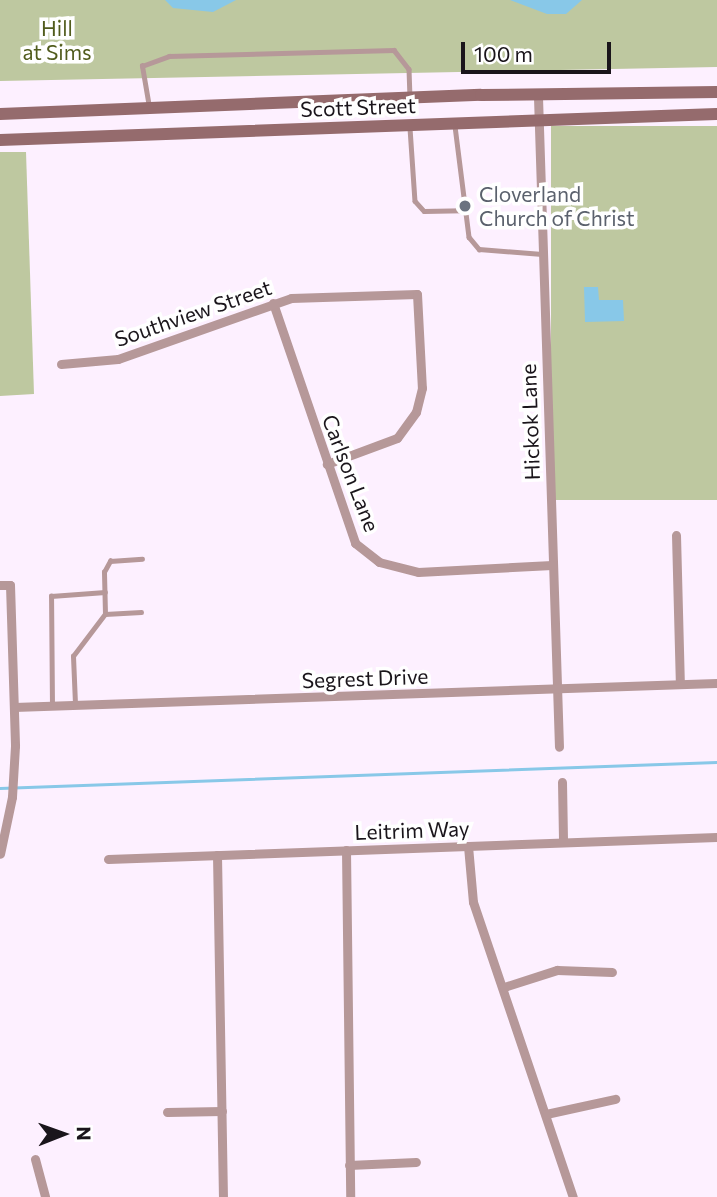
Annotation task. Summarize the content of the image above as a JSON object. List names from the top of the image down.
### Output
{
  "streets": {
    "main road": ["Scott Street"],
    "street": [
      "Southview Street",
      "Hickok Lane",
      "Carlson Lane",
      "Segrest Drive",
      "Leitrim Way"
    ]
  },
  "crossings": [
    ["Scott Street", "Hickok Lane"],
    ["Southview Street", "Carlson Lane"],
    ["Hickok Lane", "Carlson Lane"],
    ["Hickok Lane", "Segrest Drive"]
  ],
  "parks": ["Hill at Sims"],
  "places": ["Cloverland Church of Christ"],
  "scale_bar": "100 m",
  "north": "right"
}
